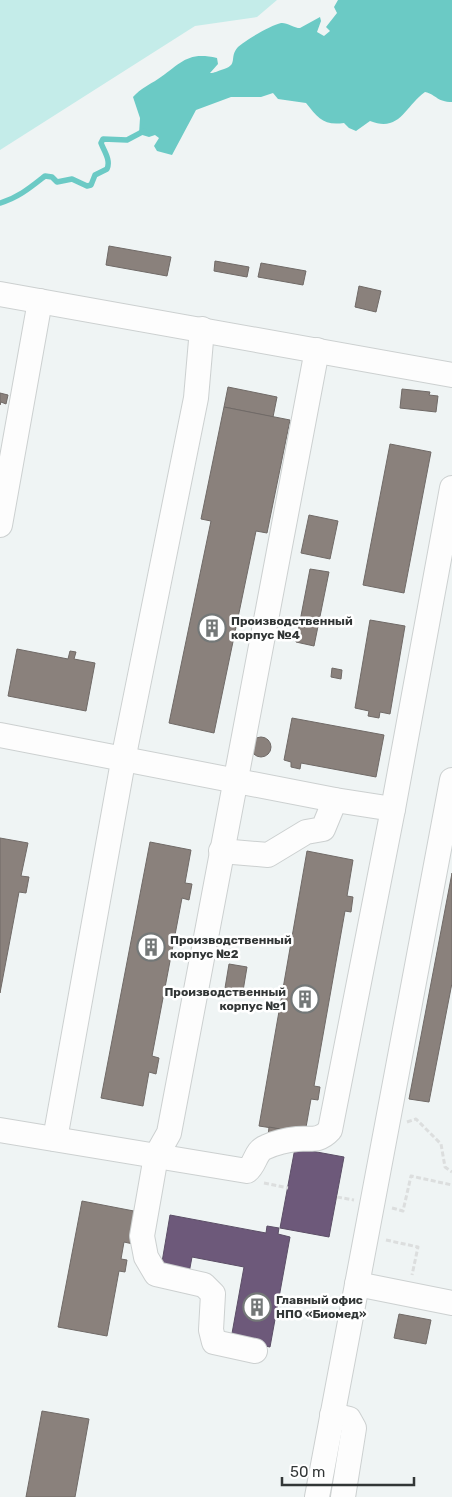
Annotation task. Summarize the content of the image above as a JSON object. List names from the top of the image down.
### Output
{
  "places": {
    "building": [
      "Производственный корпус №4",
      "Производственный корпус №2",
      "Производственный корпус №1",
      "Главный офис НПО «Биомед»"
    ]
  },
  "scale_bar": "50 m"
}
